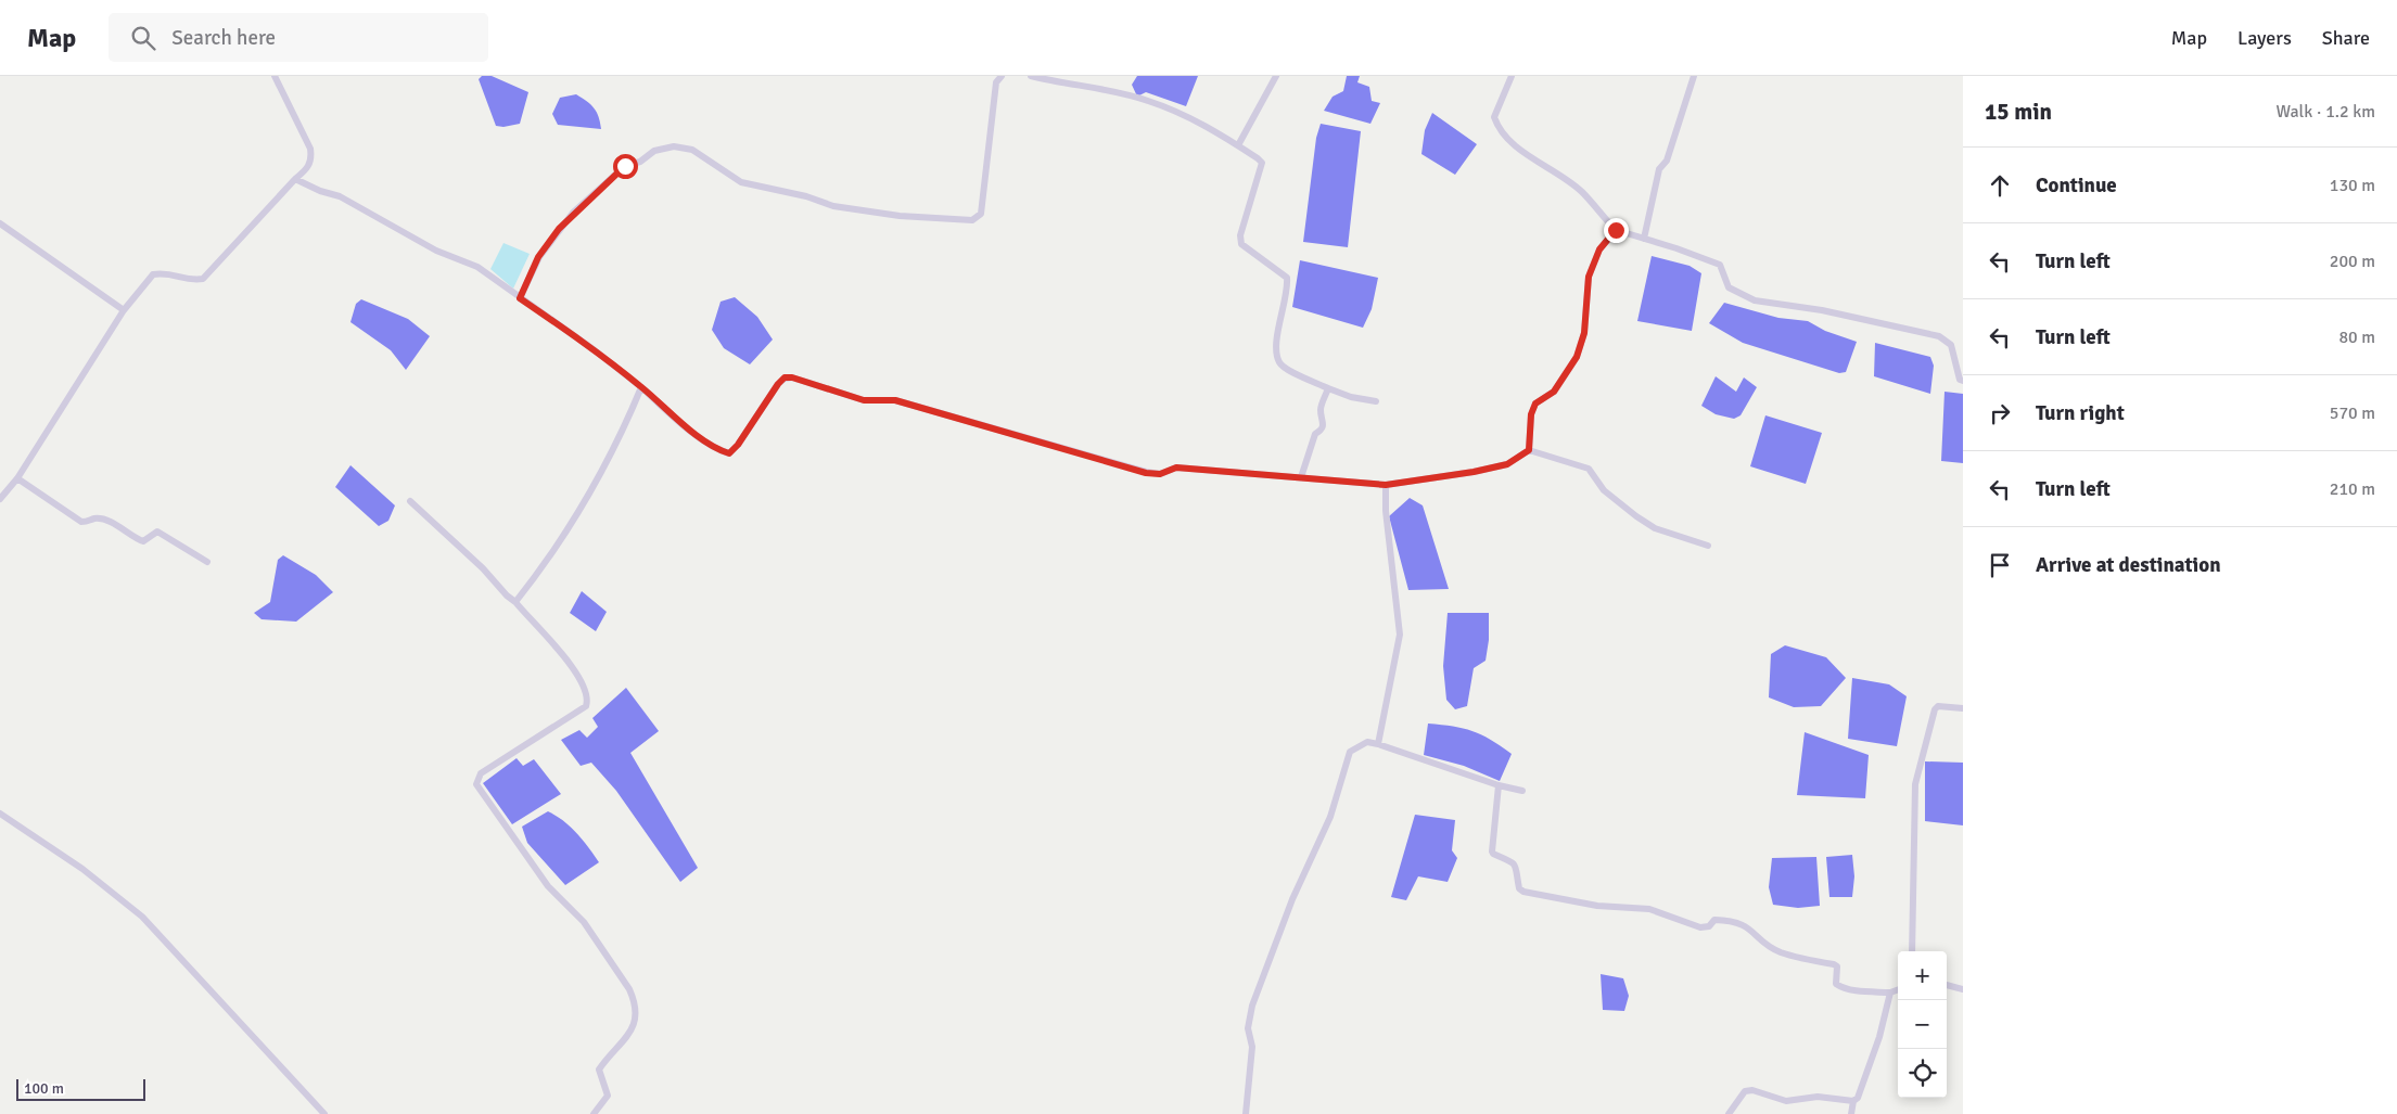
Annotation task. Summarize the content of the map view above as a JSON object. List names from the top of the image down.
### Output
{
  "scale_bar": "100 m",
  "page": {
    "header": "Map",
    "search": "Search here",
    "nav": ["Map", "Layers", "Share"],
    "heading": ["15 min", "Walk · 1.2 km"],
    "list": [
      ["Continue", "130 m"],
      ["Turn left", "200 m"],
      ["Turn left", "80 m"],
      ["Turn right", "570 m"],
      ["Turn left", "210 m"],
      "Arrive at destination"
    ],
    "map_buttons": ["+", "−"],
    "scale": "100 m"
  }
}
